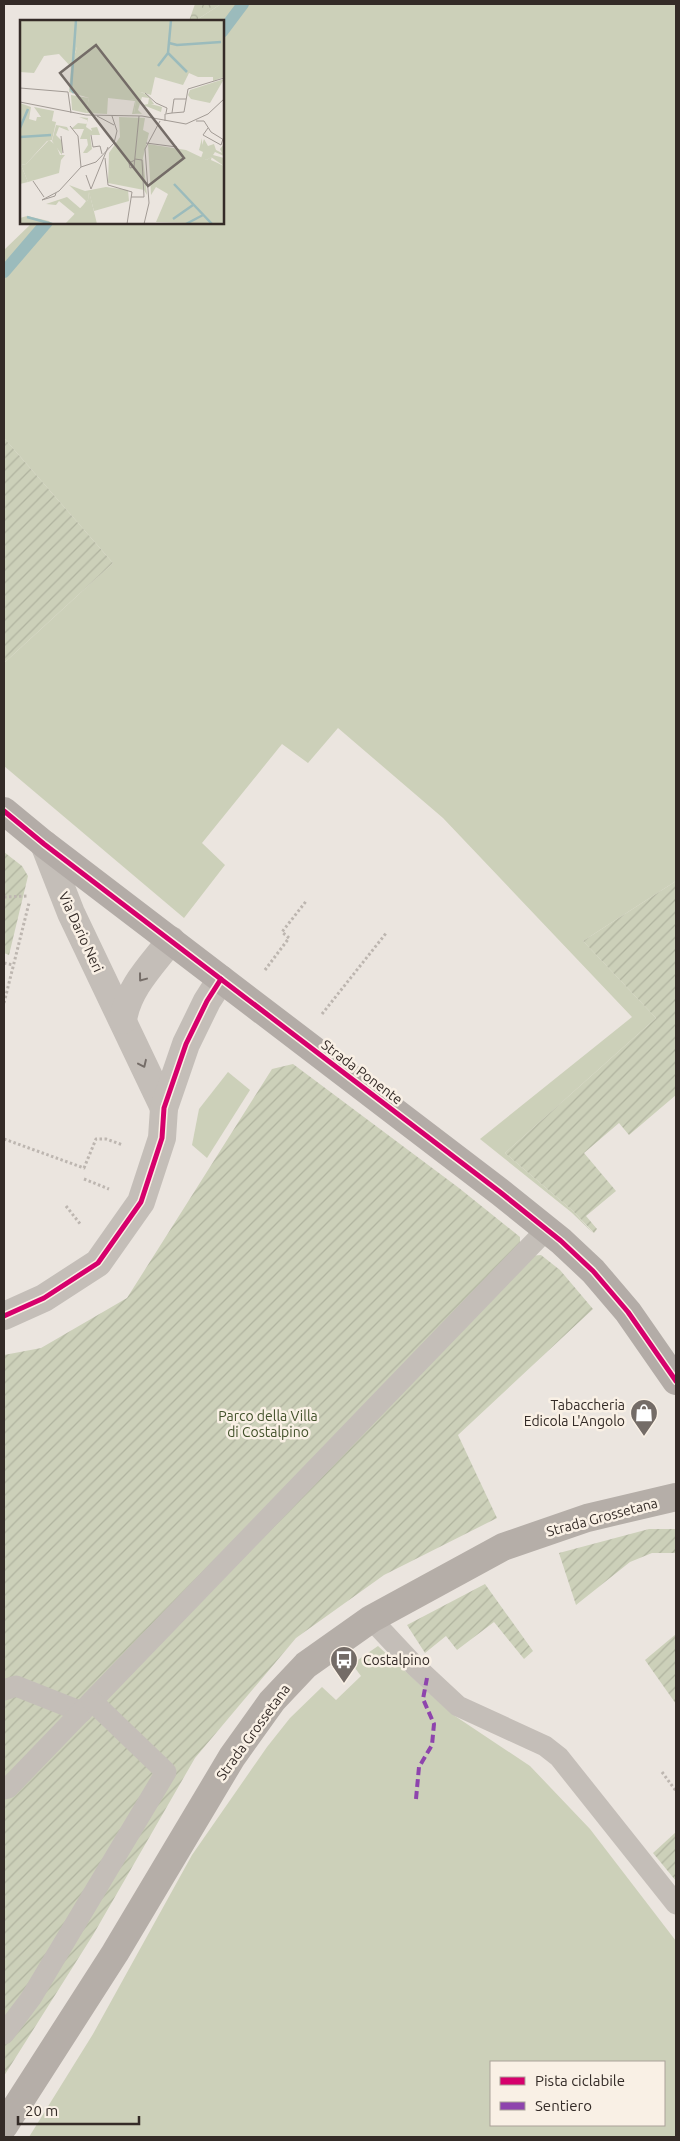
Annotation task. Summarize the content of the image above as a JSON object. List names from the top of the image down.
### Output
{
  "streets": {
    "main road": ["Strada Ponente", "Strada Grossetana"],
    "street": ["Via Dario Neri"]
  },
  "crossings": [
    ["Via Dario Neri", "Strada Ponente"]
  ],
  "parks": ["Parco della Villa di Costalpino"],
  "places": {
    "shop": ["Tabaccheria Edicola L'Angolo"],
    "bus stop": ["Costalpino"]
  },
  "legend": ["Pista ciclabile", "Sentiero"],
  "scale_bar": "20 m"
}
